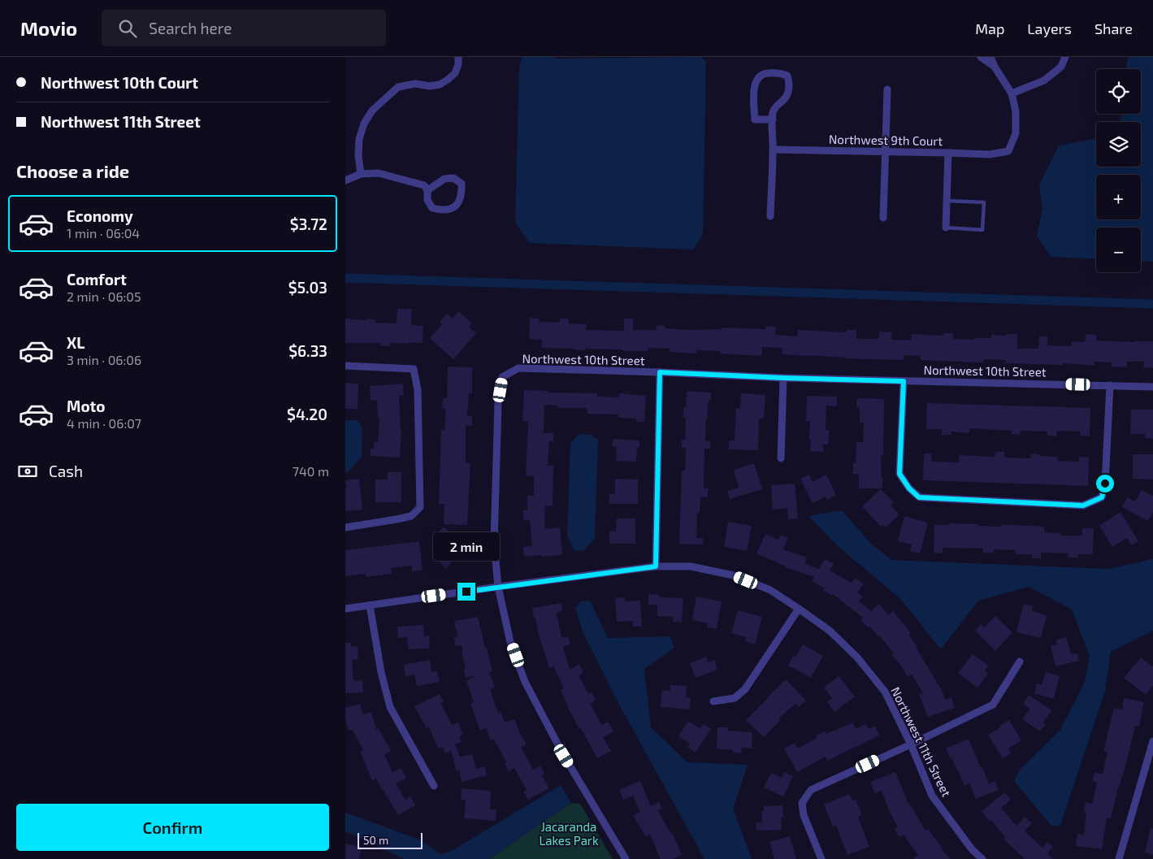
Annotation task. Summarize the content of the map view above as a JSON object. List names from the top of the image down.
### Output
{
  "streets": {
    "street": ["Northwest 9th Court", "Northwest 10th Street", "Northwest 11th Street"]
  },
  "crossings": [
    ["Northwest 10th Street", "Northwest 11th Street"]
  ],
  "parks": ["Jacaranda Lakes Park"],
  "scale_bar": "50 m",
  "page": {
    "header": "Movio",
    "search": "Search here",
    "nav": ["Map", "Layers", "Share"],
    "banner": ["Northwest 10th Court", "Northwest 11th Street"],
    "map_buttons": ["+", "−"],
    "heading": "Choose a ride",
    "list": [
      {
        "name": "Economy",
        "note": "1 min · 06:04",
        "value": "$3.72"
      },
      {
        "name": "Comfort",
        "note": "2 min · 06:05",
        "value": "$5.03"
      },
      {
        "name": "XL",
        "note": "3 min · 06:06",
        "value": "$6.33"
      },
      {
        "name": "Moto",
        "note": "4 min · 06:07",
        "value": "$4.20"
      }
    ],
    "pay": ["Cash", "740 m"],
    "bubble": "2 min",
    "buttons": "Confirm",
    "scale": "50 m"
  }
}
